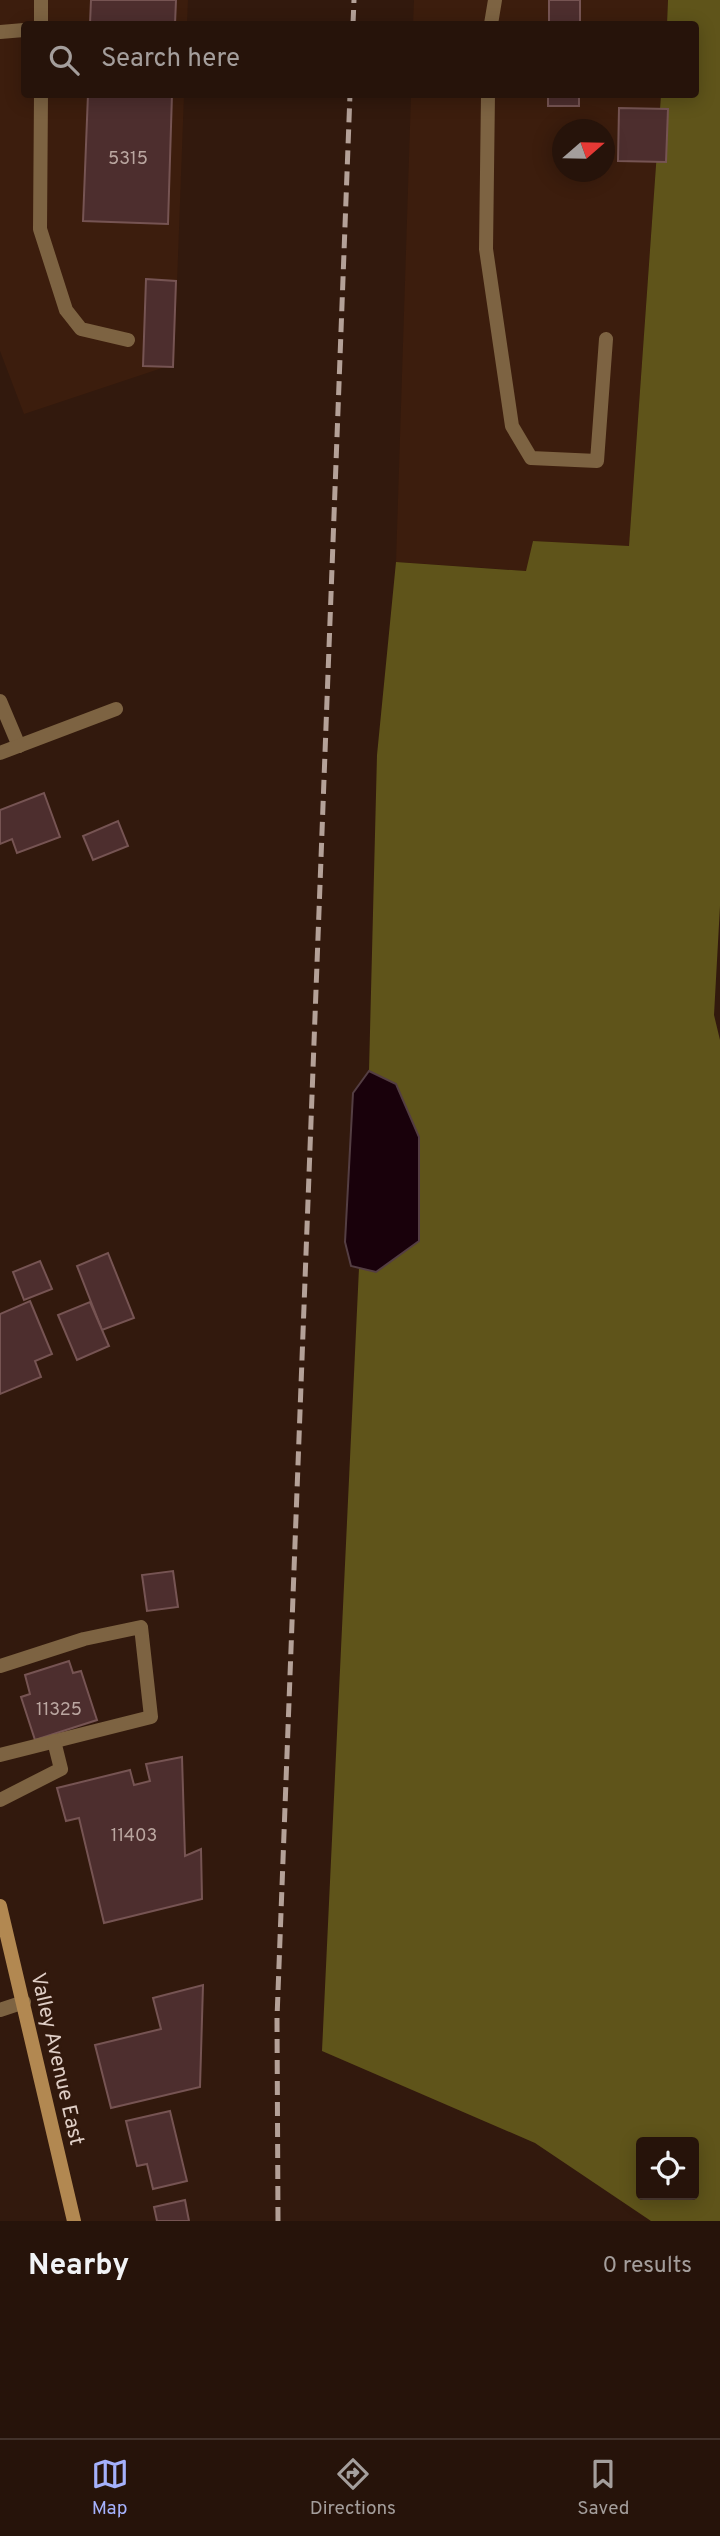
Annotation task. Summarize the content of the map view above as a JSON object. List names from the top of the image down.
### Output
{
  "streets": {
    "main road": ["Valley Avenue East"]
  },
  "house_numbers": ["5315", "11325", "11403"],
  "north": "right",
  "page": {
    "search": "Search here",
    "heading": ["Nearby", "0 results"],
    "nav": ["Map", "Directions", "Saved"]
  }
}
